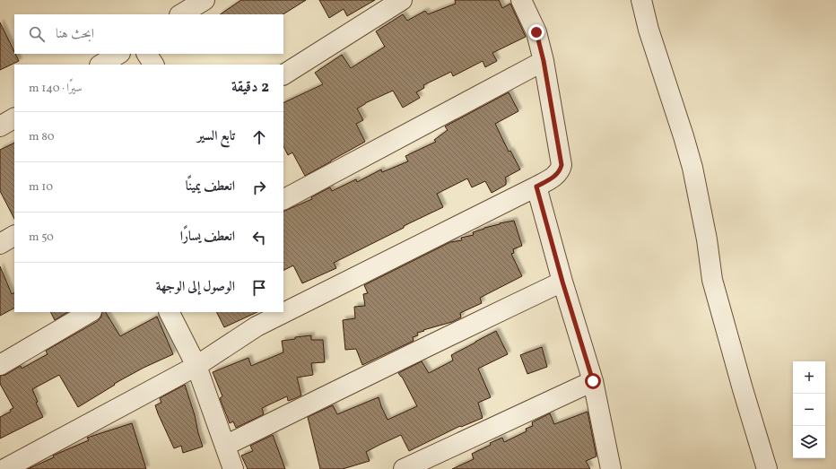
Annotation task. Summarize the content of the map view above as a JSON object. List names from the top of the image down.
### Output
{
  "page": {
    "search": "ابحث هنا",
    "heading": ["2 دقيقة", "سيرًا · 140 m"],
    "list": [
      ["تابع السير", "80 m"],
      ["انعطف يمينًا", "10 m"],
      ["انعطف يسارًا", "50 m"],
      "الوصول إلى الوجهة"
    ],
    "map_buttons": ["+", "−"]
  }
}
